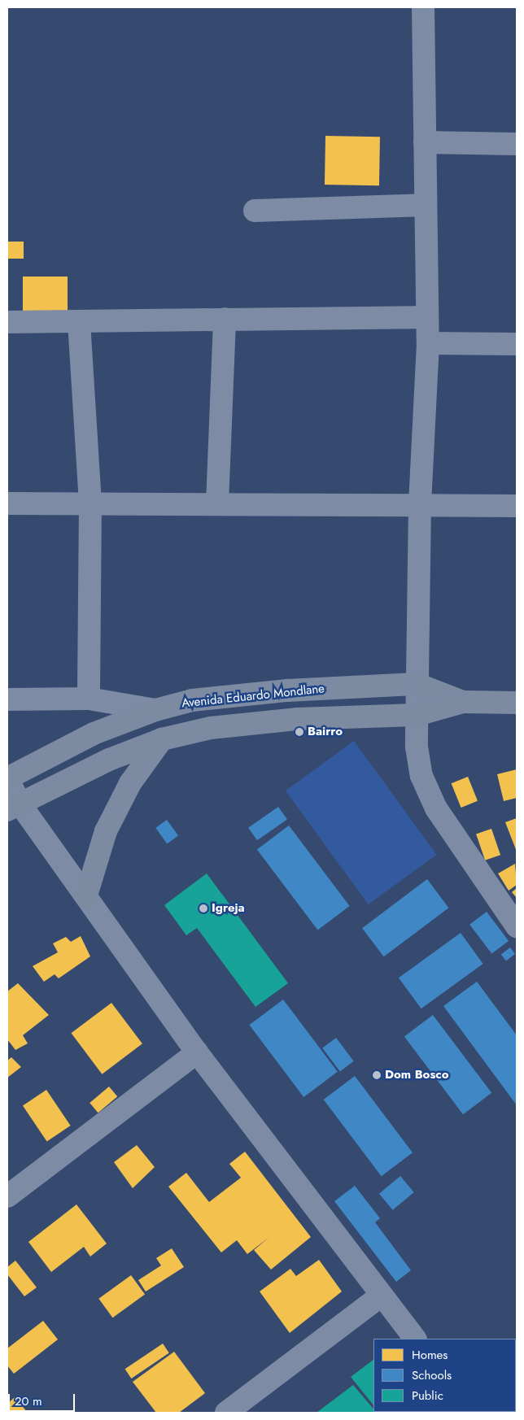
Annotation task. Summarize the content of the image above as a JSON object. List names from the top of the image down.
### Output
{
  "streets": {
    "main road": ["Avenida Eduardo Mondlane"]
  },
  "places": ["Bairro", "Igreja", "Dom Bosco"],
  "legend": ["Homes", "Schools", "Public"],
  "scale_bar": "20 m"
}
